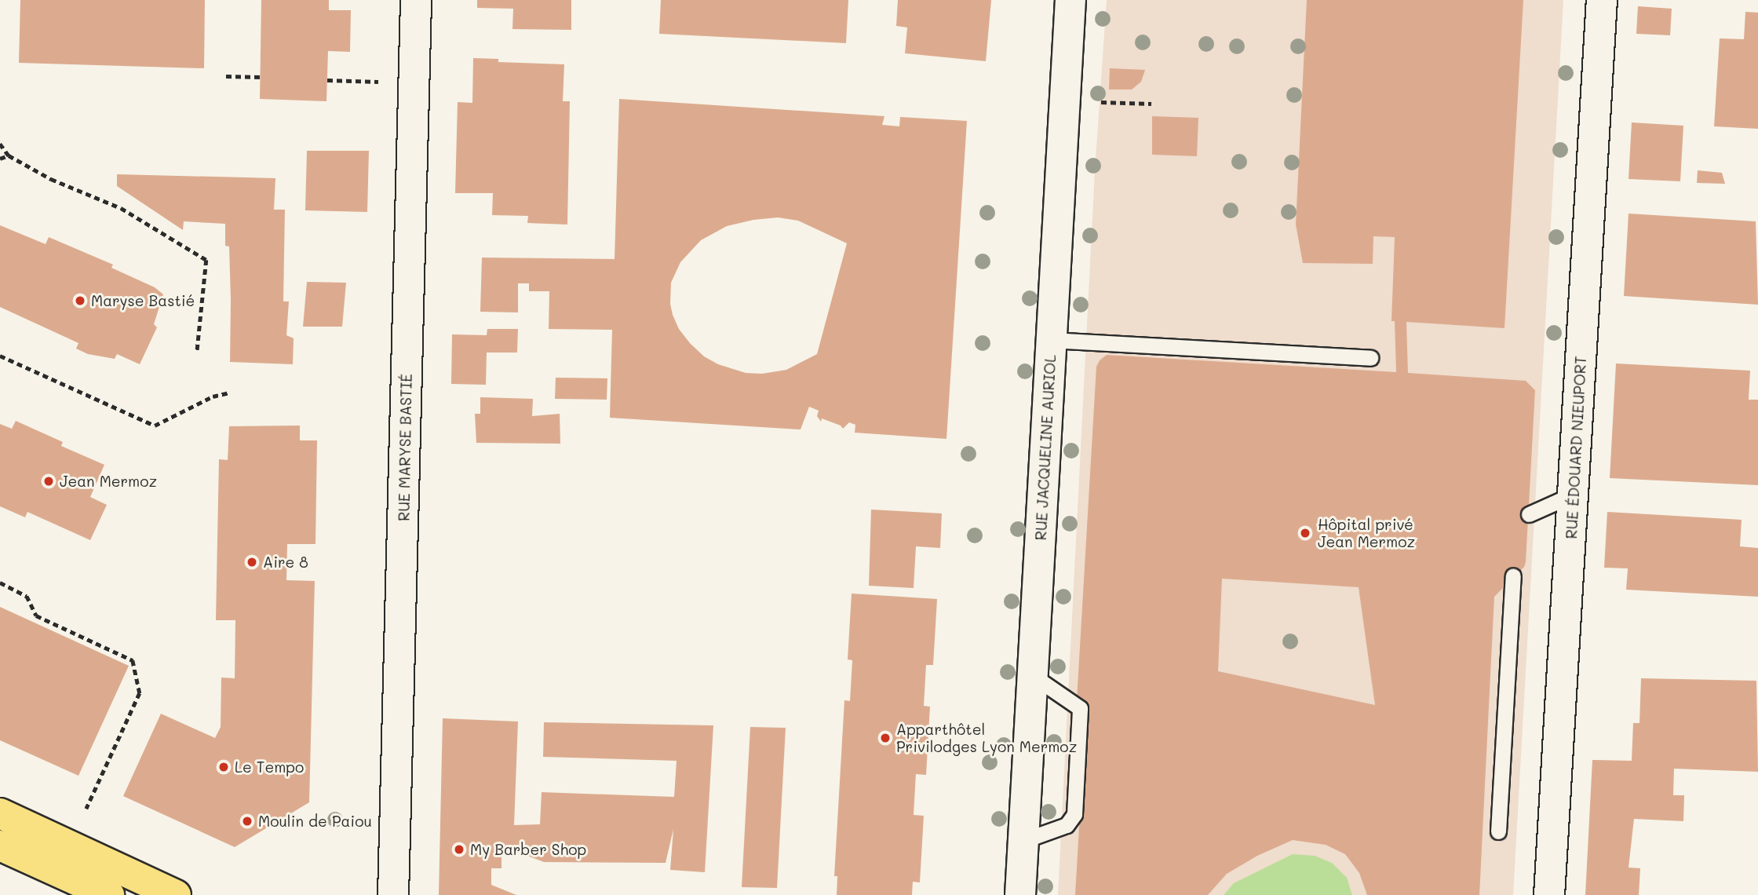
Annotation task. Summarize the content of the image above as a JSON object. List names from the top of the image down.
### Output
{
  "streets": {
    "street": ["RUE MARYSE BASTIÉ", "RUE JACQUELINE AURIOL", "RUE ÉDOUARD NIEUPORT"]
  },
  "places": [
    "Maryse Bastié",
    "Jean Mermoz",
    "Hôpital privé Jean Mermoz",
    "Aire 8",
    "Apparthôtel Privilodges Lyon Mermoz",
    "Le Tempo",
    "Moulin de Paiou",
    "My Barber Shop"
  ]
}
